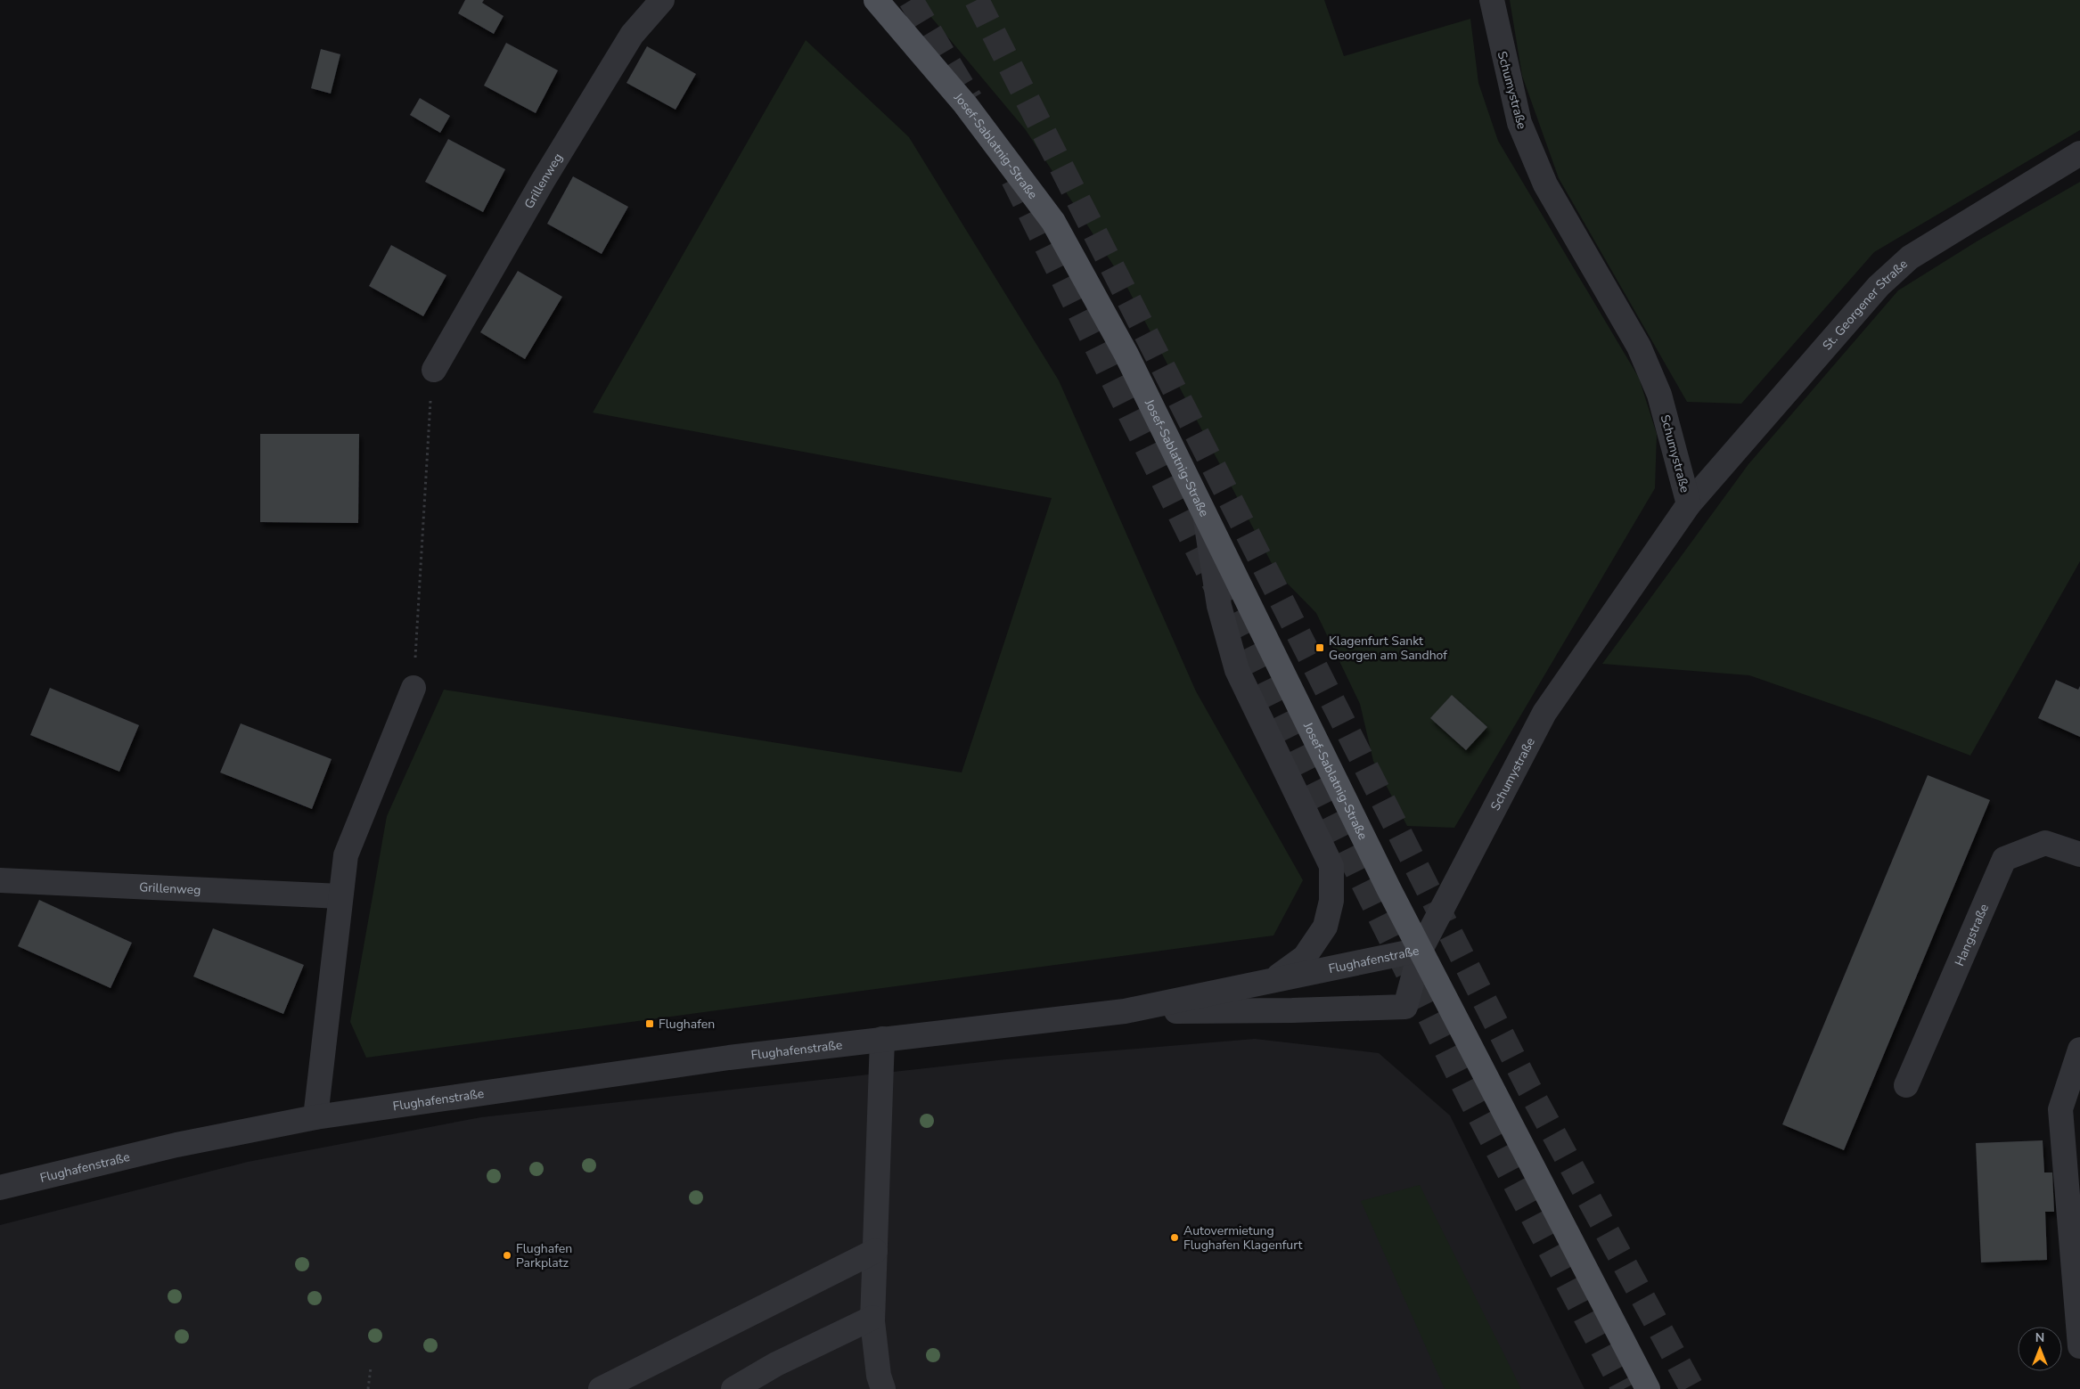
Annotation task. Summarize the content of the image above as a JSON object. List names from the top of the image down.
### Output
{
  "streets": {
    "main road": ["Josef-Sablatnig-Straße"],
    "street": [
      "Schumystraße",
      "Grillenweg",
      "St. Georgener Straße",
      "Hangstraße",
      "Flughafenstraße"
    ]
  },
  "crossings": [
    ["Schumystraße", "Josef-Sablatnig-Straße"],
    ["Schumystraße", "St. Georgener Straße"],
    ["Schumystraße", "Flughafenstraße"],
    ["Josef-Sablatnig-Straße", "Flughafenstraße"]
  ],
  "places": {
    "transit": ["Klagenfurt Sankt Georgen am Sandhof", "Flughafen"],
    "other": ["Autovermietung Flughafen Klagenfurt", "Flughafen Parkplatz"]
  },
  "north": "top"
}
